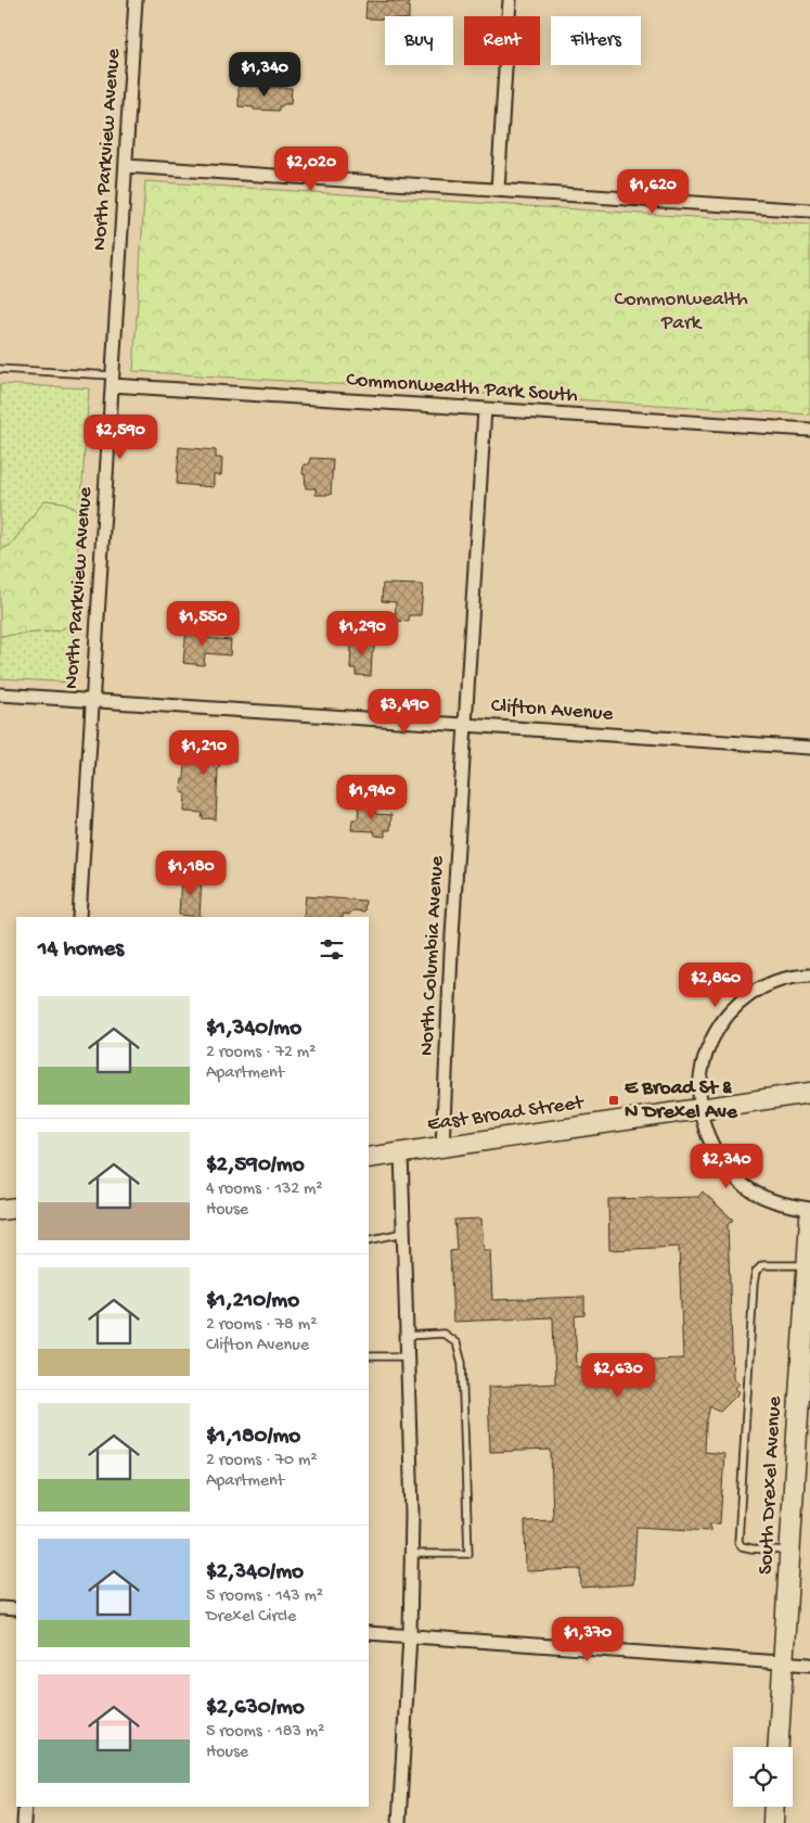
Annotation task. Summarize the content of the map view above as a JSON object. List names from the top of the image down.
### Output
{
  "streets": {
    "main road": ["East Broad Street", "South Drexel Avenue"],
    "street": [
      "North Parkview Avenue",
      "Commonwealth Park South",
      "Clifton Avenue",
      "North Columbia Avenue"
    ]
  },
  "crossings": [
    ["North Parkview Avenue", "Commonwealth Park South"],
    ["North Parkview Avenue", "Clifton Avenue"],
    ["Commonwealth Park South", "North Columbia Avenue"],
    ["Clifton Avenue", "North Columbia Avenue"],
    ["North Columbia Avenue", "East Broad Street"]
  ],
  "parks": ["Commonwealth Park"],
  "places": {
    "transit": ["E Broad St & N Drexel Ave"]
  },
  "page": {
    "chip": ["Buy", "Rent", "Filters"],
    "price": [
      "$1,340",
      "$2,020",
      "$1,620",
      "$2,590",
      "$1,550",
      "$1,290",
      "$3,490",
      "$1,210",
      "$1,940",
      "$1,180",
      "$2,860",
      "$2,340",
      "$2,630",
      "$1,370"
    ],
    "heading": "14 homes",
    "list": [
      {
        "name": "$1,340/mo",
        "note": "2 rooms · 72 m² · Apartment"
      },
      {
        "name": "$2,590/mo",
        "note": "4 rooms · 132 m² · House"
      },
      {
        "name": "$1,210/mo",
        "note": "2 rooms · 78 m² · Clifton Avenue"
      },
      {
        "name": "$1,180/mo",
        "note": "2 rooms · 70 m² · Apartment"
      },
      {
        "name": "$2,340/mo",
        "note": "5 rooms · 143 m² · Drexel Circle"
      },
      {
        "name": "$2,630/mo",
        "note": "5 rooms · 183 m² · House"
      }
    ]
  }
}
